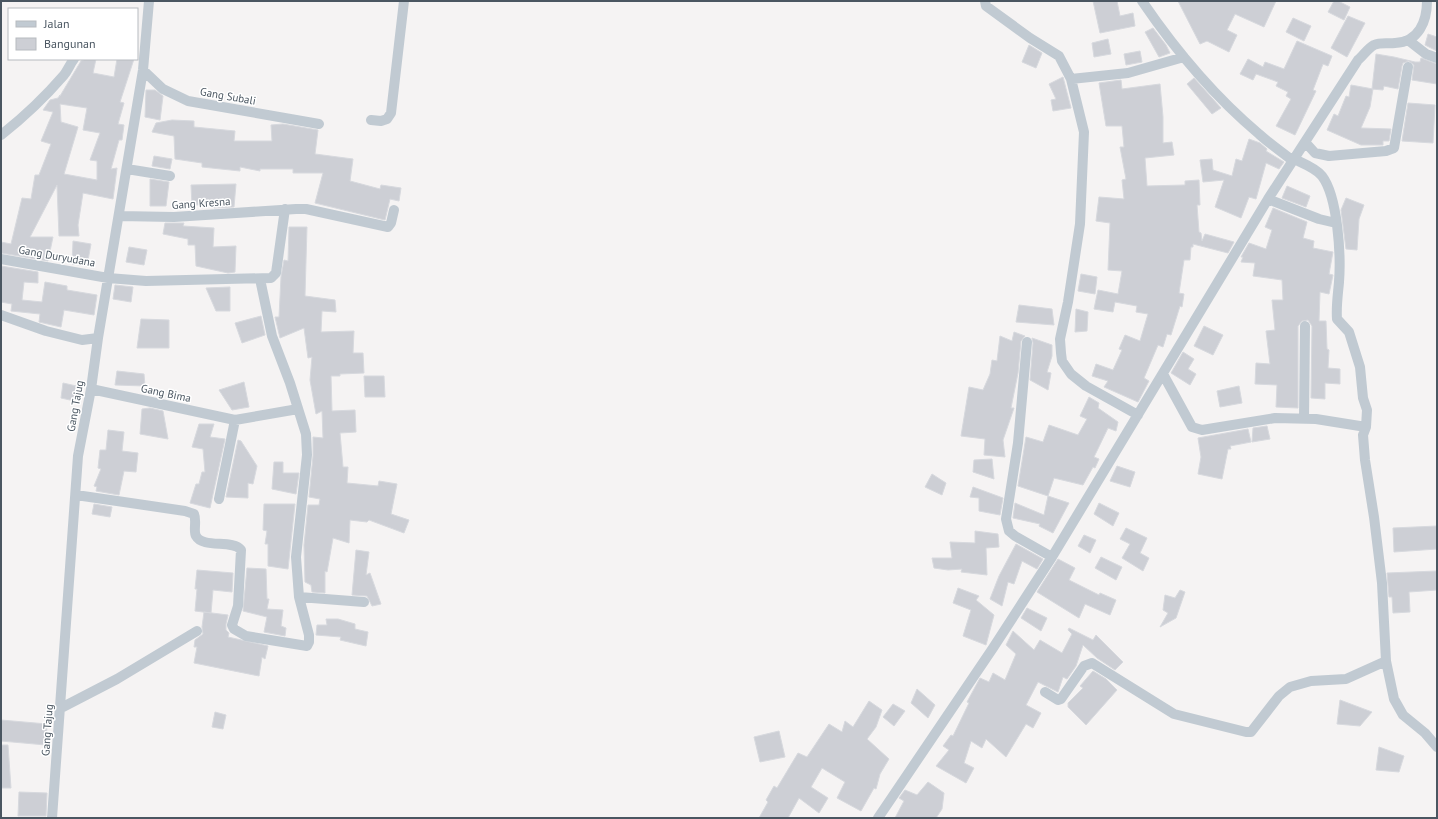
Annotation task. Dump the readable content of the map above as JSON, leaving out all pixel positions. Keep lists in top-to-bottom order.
{
  "streets": {
    "street": [
      "Gang Subali",
      "Gang Kresna",
      "Gang Duryudana",
      "Gang Bima",
      "Gang Tajug"
    ]
  },
  "crossings": [
    ["Gang Subali", "Gang Tajug"],
    ["Gang Kresna", "Gang Tajug"],
    ["Gang Duryudana", "Gang Tajug"],
    ["Gang Bima", "Gang Tajug"]
  ],
  "legend": ["Jalan", "Bangunan"]
}
